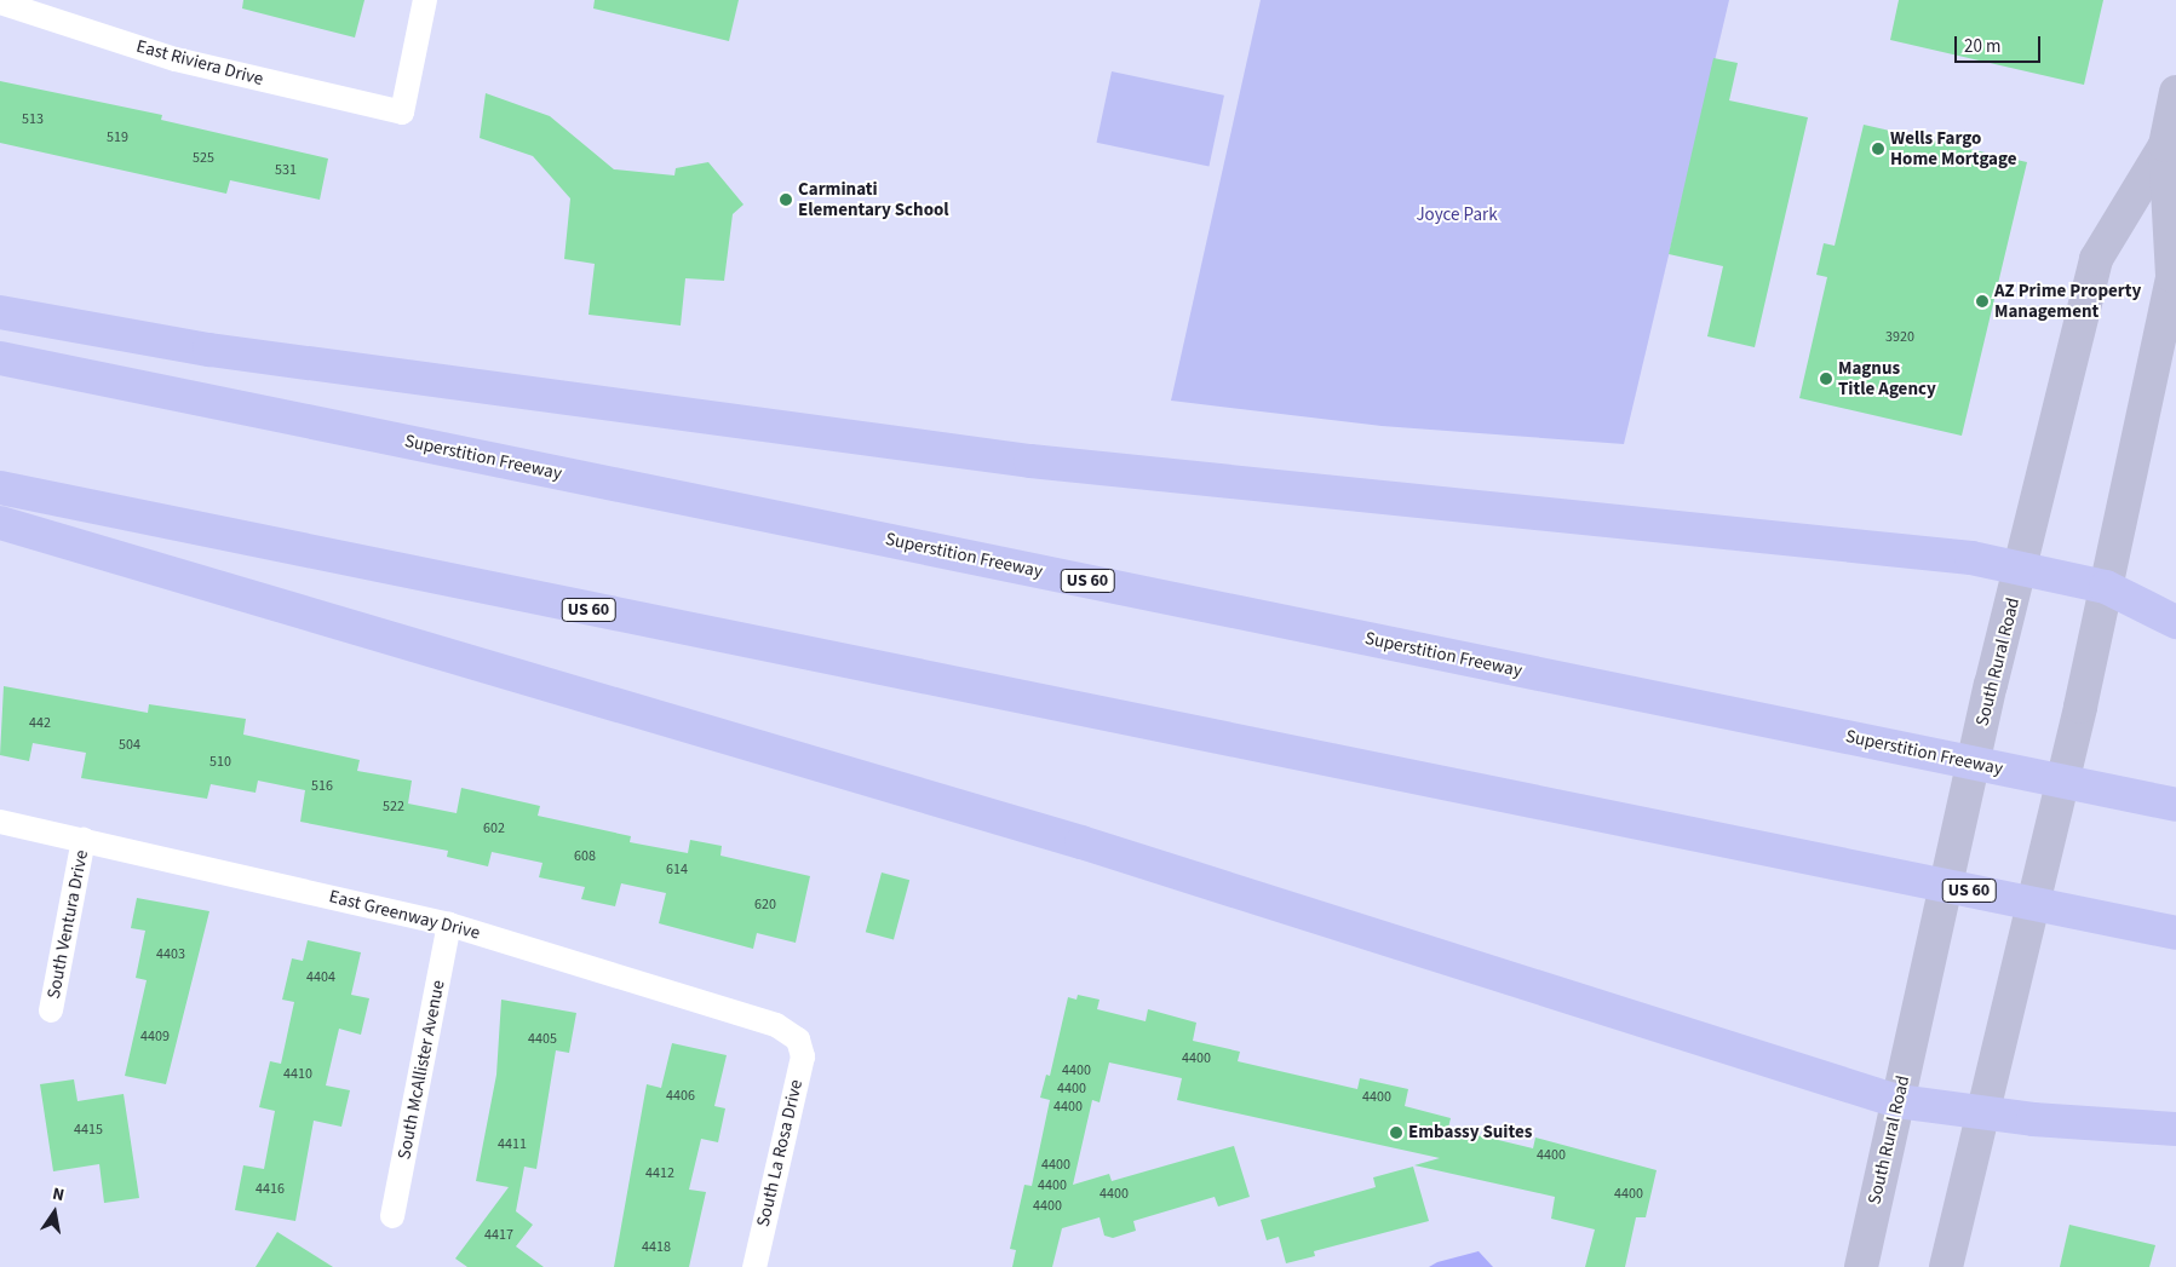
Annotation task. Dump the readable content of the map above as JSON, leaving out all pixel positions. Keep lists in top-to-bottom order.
{
  "streets": {
    "highway": ["Superstition Freeway", "US 60"],
    "main road": ["South Rural Road"],
    "street": [
      "East Riviera Drive",
      "East Greenway Drive",
      "South Ventura Drive",
      "South McAllister Avenue",
      "South La Rosa Drive"
    ]
  },
  "crossings": [
    ["East Greenway Drive", "South Ventura Drive"],
    ["East Greenway Drive", "South McAllister Avenue"],
    ["East Greenway Drive", "South La Rosa Drive"]
  ],
  "parks": ["Joyce Park"],
  "places": [
    "Wells Fargo Home Mortgage",
    "Carminati Elementary School",
    "AZ Prime Property Management",
    "Magnus Title Agency",
    "Embassy Suites"
  ],
  "house_numbers": [
    "513",
    "519",
    "525",
    "531",
    "3920",
    "442",
    "504",
    "510",
    "516",
    "522",
    "602",
    "608",
    "614",
    "620",
    "4403",
    "4404",
    "4409",
    "4405",
    "4400",
    "4400",
    "4410",
    "4400",
    "4406",
    "4400",
    "4400",
    "4415",
    "4411",
    "4400",
    "4400",
    "4412",
    "4400",
    "4416",
    "4400",
    "4400",
    "4400",
    "4417",
    "4418"
  ],
  "scale_bar": "20 m",
  "north": "top"
}
